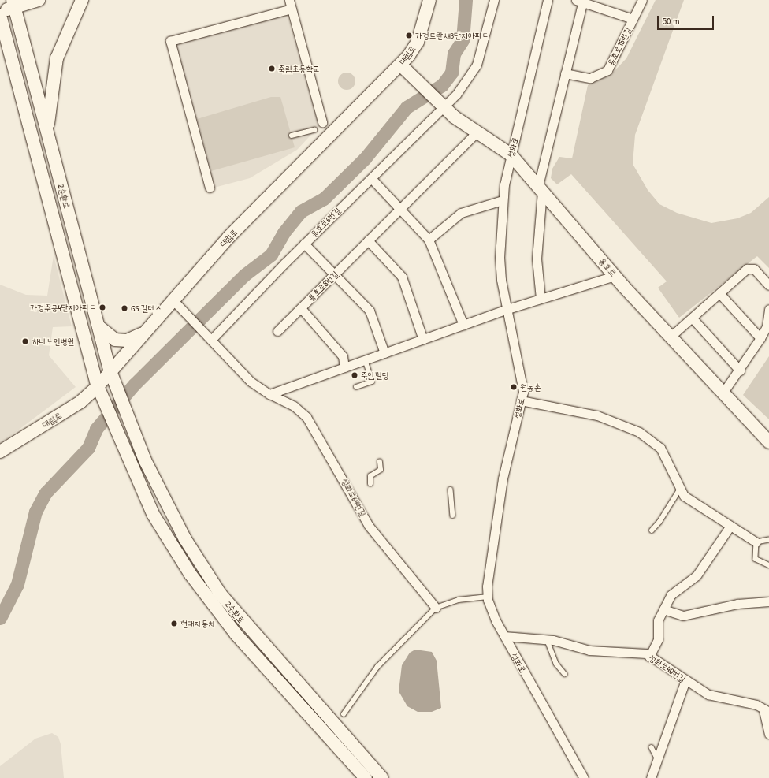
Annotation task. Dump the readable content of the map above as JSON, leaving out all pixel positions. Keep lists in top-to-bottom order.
{
  "streets": {
    "street": [
      "용호로15번길",
      "대림로",
      "성화로",
      "2순환로",
      "용호로6번길",
      "용호로",
      "용호로8번길",
      "성화로69번길",
      "성화로40번길"
    ]
  },
  "crossings": [
    ["대림로", "2순환로"],
    ["대림로", "용호로"],
    ["대림로", "성화로69번길"],
    ["성화로", "용호로"],
    ["성화로", "성화로40번길"],
    ["용호로6번길", "용호로"],
    ["용호로6번길", "성화로69번길"],
    ["용호로", "용호로8번길"]
  ],
  "places": [
    "가경뜨란채3단지아파트",
    "죽림초등학교",
    "가경주공4단지아파트",
    "GS 칼텍스",
    "하나노인병원",
    "죽암빌딩",
    "원농촌",
    "현대자동차"
  ],
  "scale_bar": "50 m"
}
